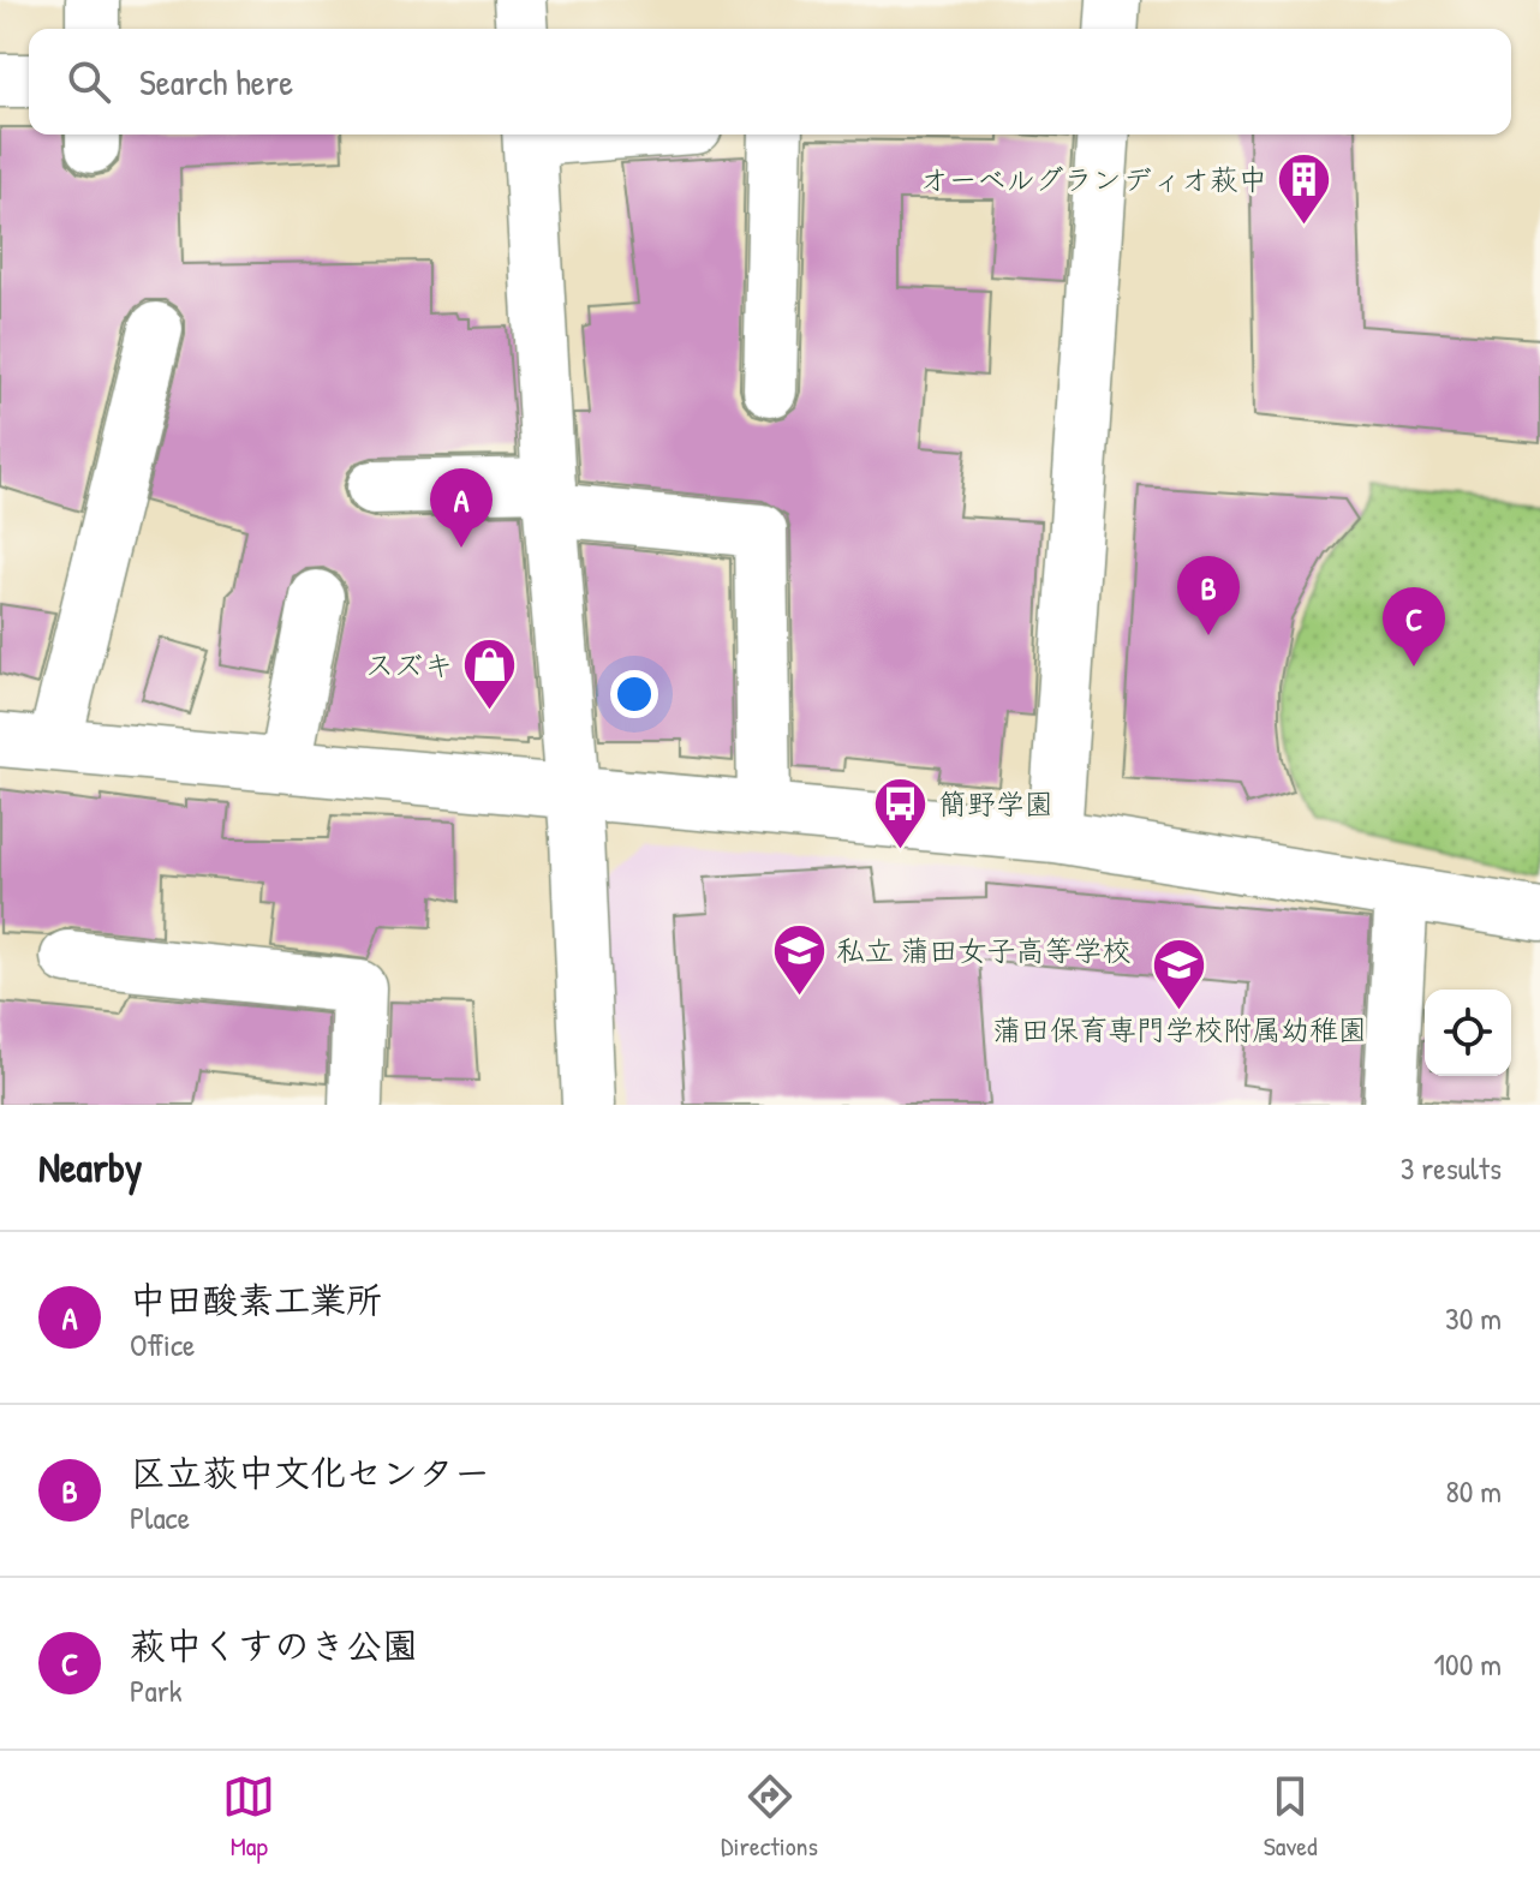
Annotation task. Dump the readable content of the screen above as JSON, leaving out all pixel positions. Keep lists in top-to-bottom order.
{
  "places": {
    "building": ["オーベルグランディオ萩中"],
    "shop": ["スズキ"],
    "bus stop": ["簡野学園"],
    "school or university": ["私立 蒲田女子高等学校", "蒲田保育専門学校附属幼稚園"]
  },
  "page": {
    "search": "Search here",
    "pins": ["A", "B", "C"],
    "heading": ["Nearby", "3 results"],
    "list": [
      {
        "mark": "A",
        "name": "中田酸素工業所",
        "note": "Office",
        "value": "30 m"
      },
      {
        "mark": "B",
        "name": "区立荻中文化センター",
        "note": "Place",
        "value": "80 m"
      },
      {
        "mark": "C",
        "name": "萩中くすのき公園",
        "note": "Park",
        "value": "100 m"
      }
    ],
    "nav": ["Map", "Directions", "Saved"]
  }
}
